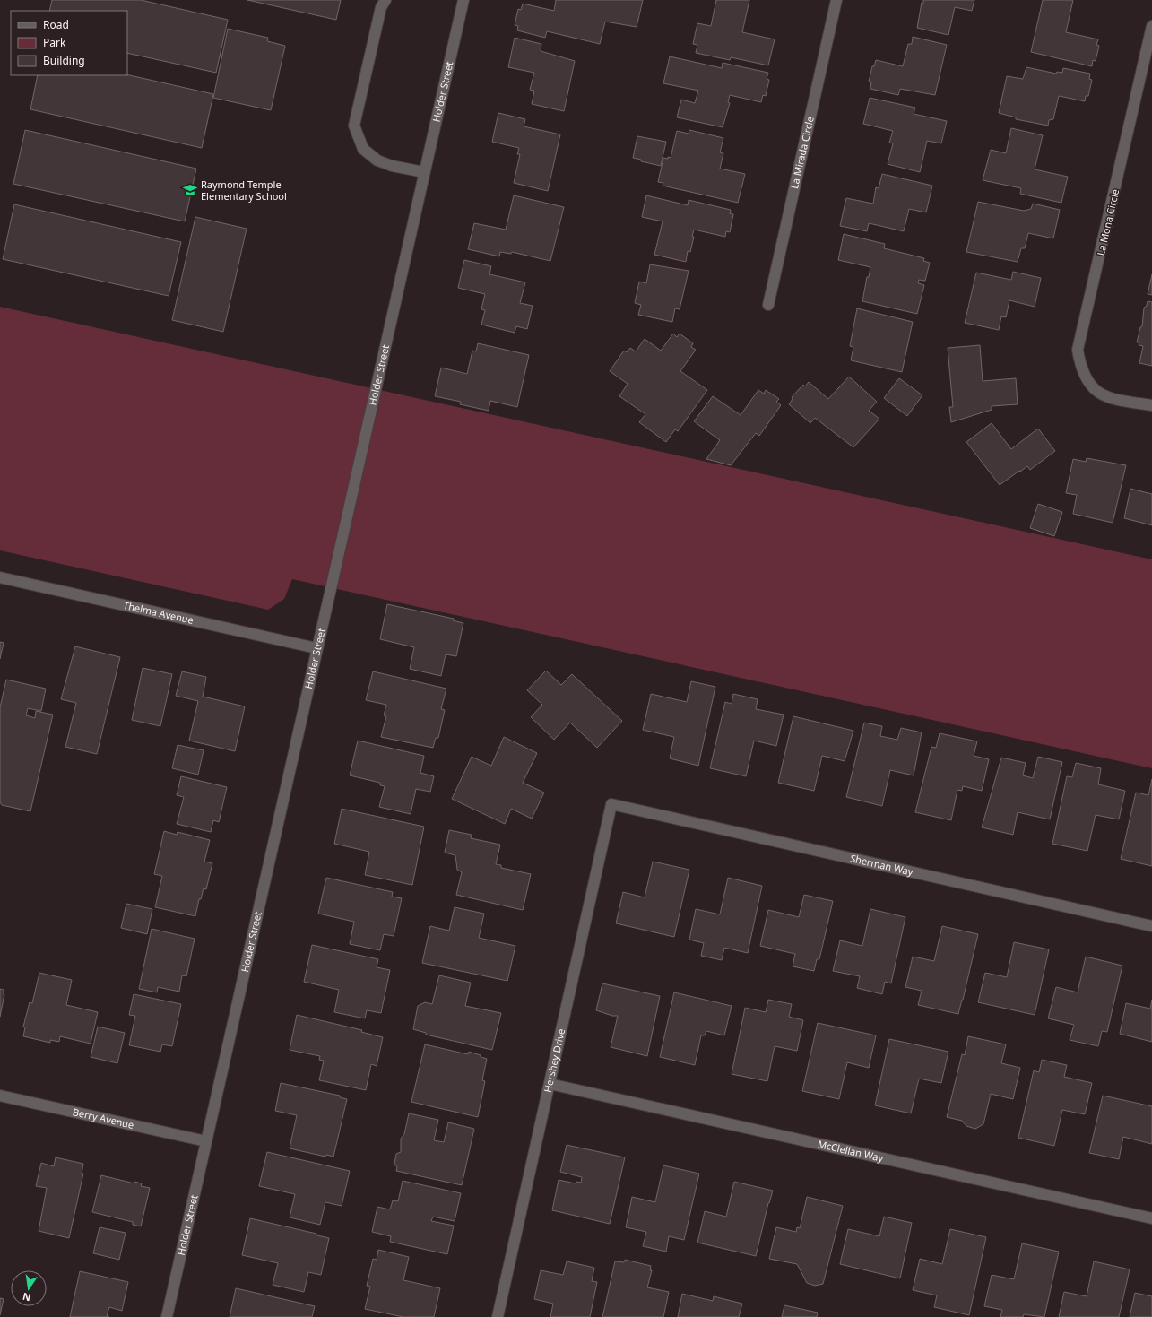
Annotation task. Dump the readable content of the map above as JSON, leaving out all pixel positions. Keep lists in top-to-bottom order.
{
  "streets": {
    "street": [
      "Holder Street",
      "La Mirada Circle",
      "La Mona Circle",
      "Thelma Avenue",
      "Sherman Way",
      "Hershey Drive",
      "Berry Avenue",
      "McClellan Way"
    ]
  },
  "crossings": [
    ["Holder Street", "Thelma Avenue"],
    ["Holder Street", "Berry Avenue"],
    ["Sherman Way", "Hershey Drive"],
    ["Hershey Drive", "McClellan Way"]
  ],
  "places": {
    "school or university": ["Raymond Temple Elementary School"]
  },
  "legend": ["Road", "Park", "Building"],
  "north": "bottom"
}
